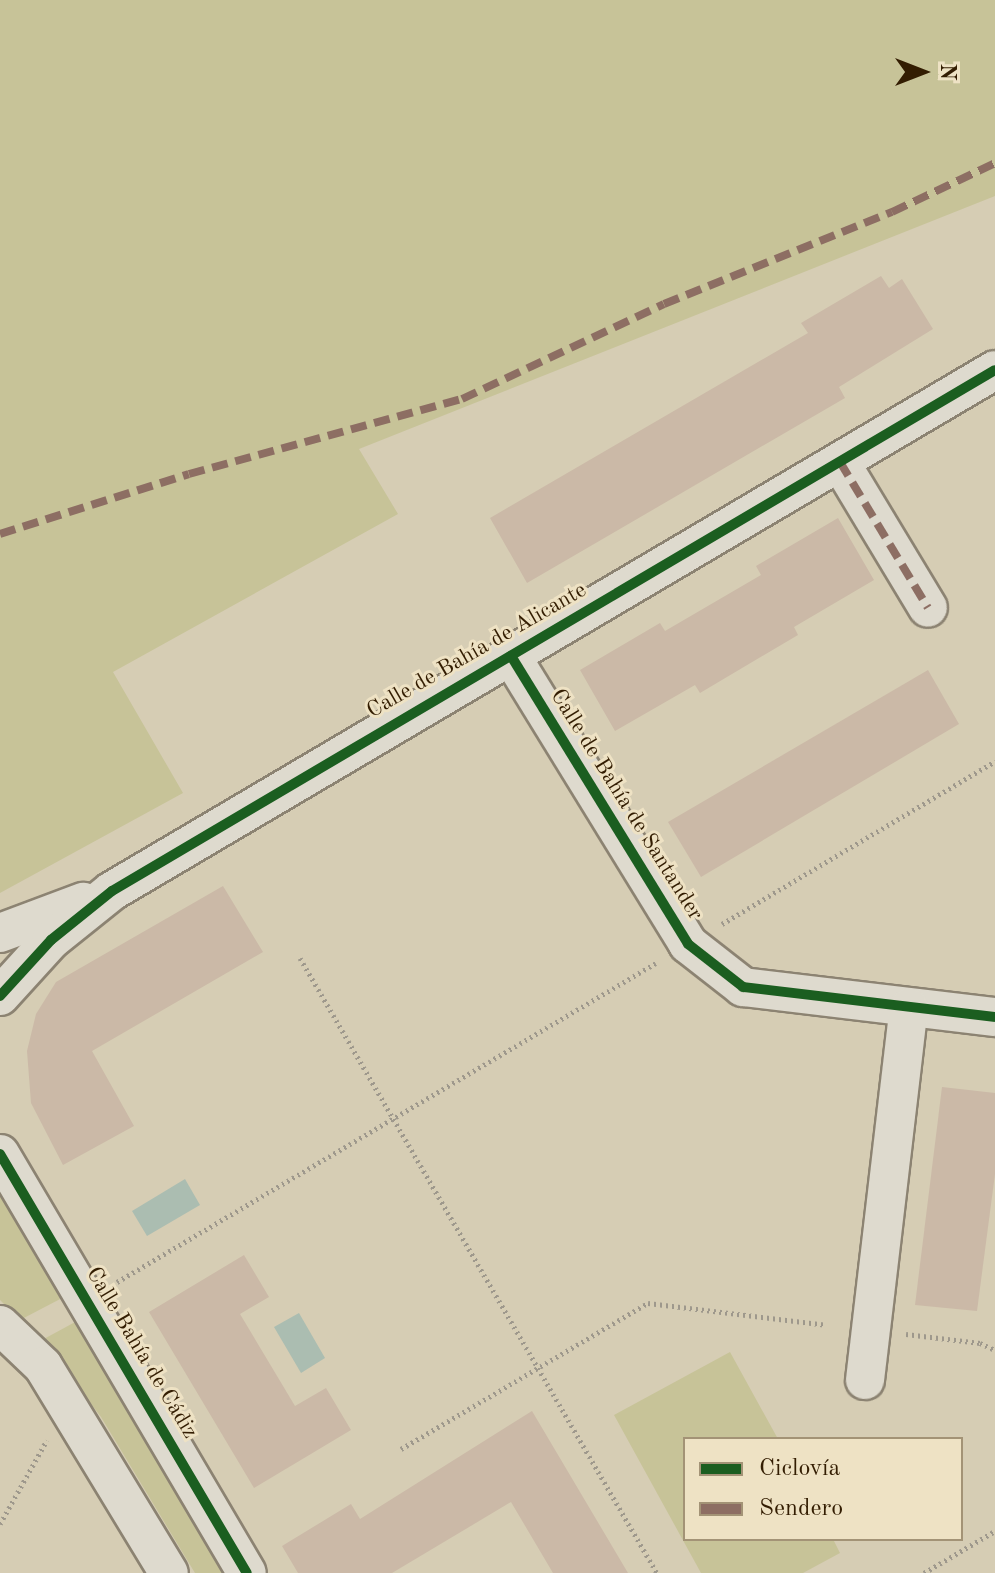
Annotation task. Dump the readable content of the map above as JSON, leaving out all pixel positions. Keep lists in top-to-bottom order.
{
  "streets": {
    "street": ["Calle de Bahía de Alicante", "Calle de Bahía de Santander", "Calle Bahía de Cádiz"]
  },
  "crossings": [
    ["Calle de Bahía de Alicante", "Calle de Bahía de Santander"]
  ],
  "legend": ["Ciclovía", "Sendero"],
  "north": "right"
}
